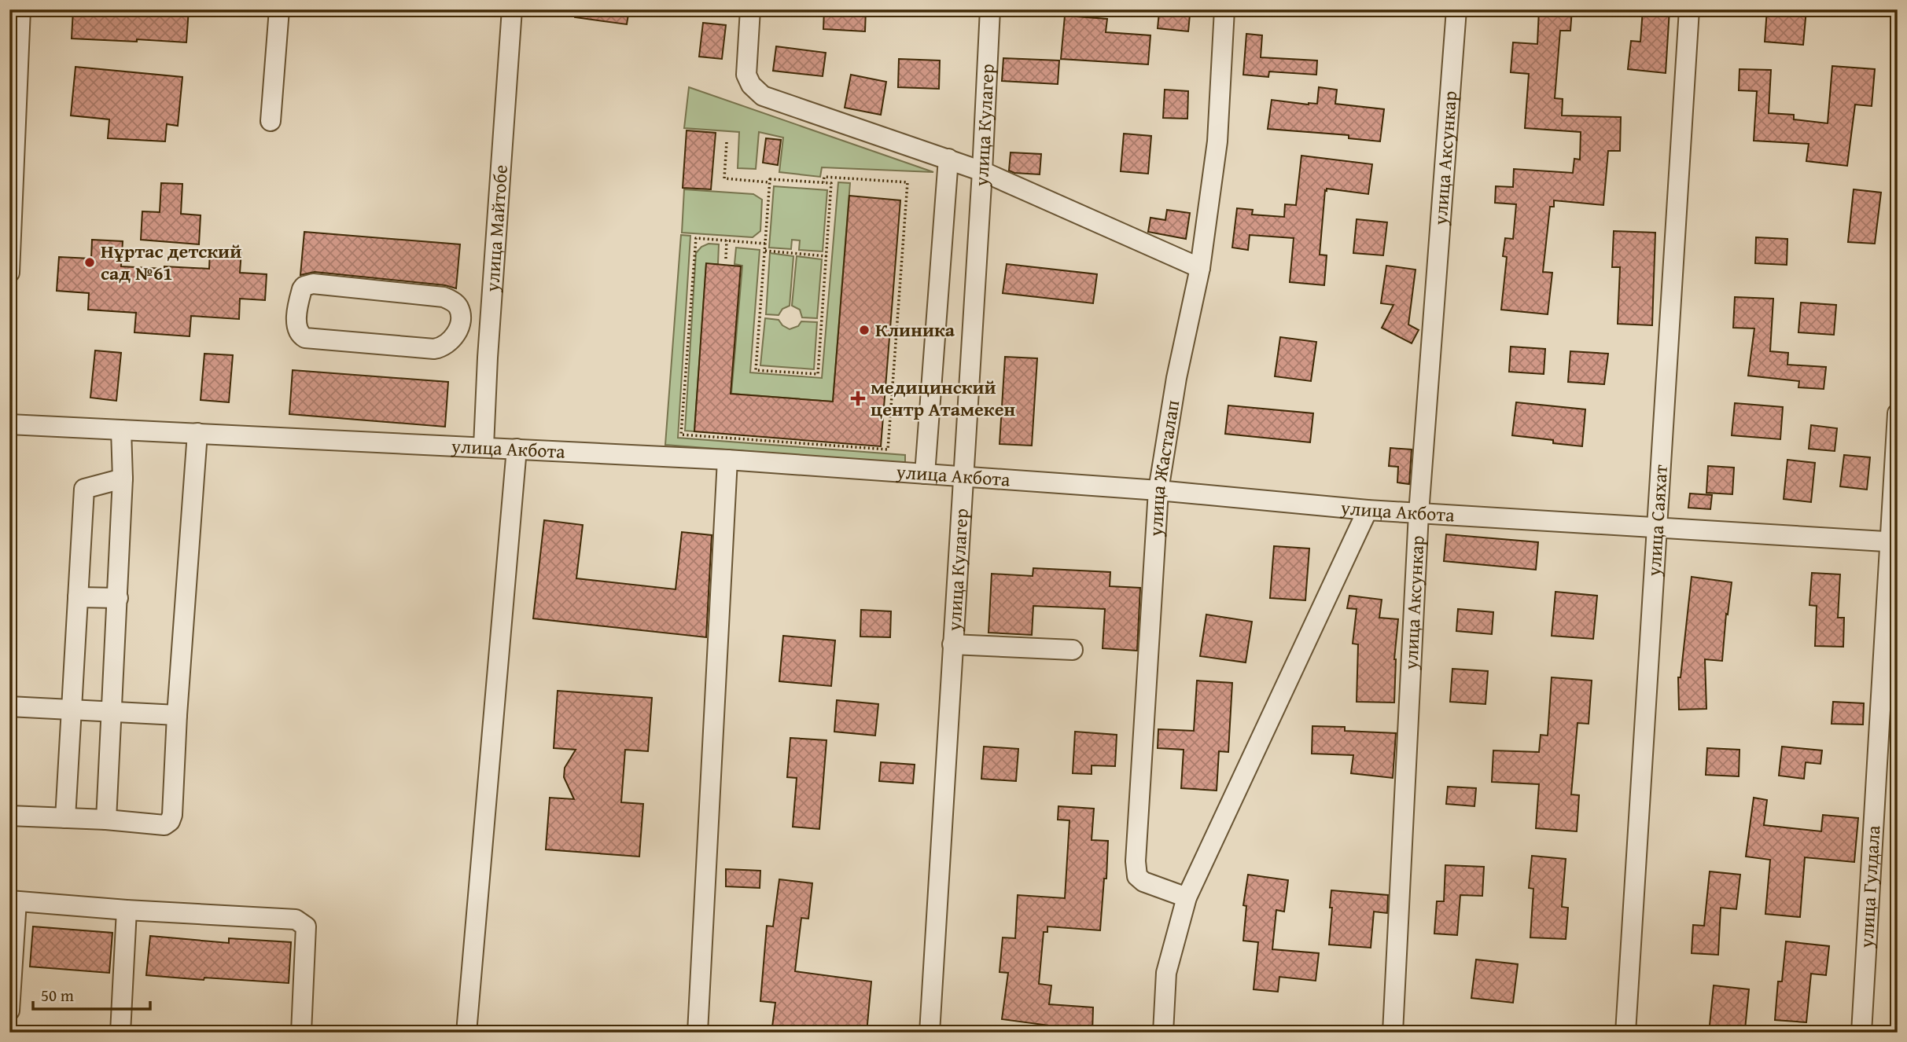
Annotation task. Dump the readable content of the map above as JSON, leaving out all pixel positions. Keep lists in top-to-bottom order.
{
  "streets": {
    "street": [
      "улица Кулагер",
      "улица Аксункар",
      "улица Майтобе",
      "улица Акбота",
      "улица Жасталап",
      "улица Саяхат",
      "улица Гулдала"
    ]
  },
  "crossings": [
    ["улица Кулагер", "улица Акбота"],
    ["улица Аксункар", "улица Акбота"],
    ["улица Майтобе", "улица Акбота"],
    ["улица Акбота", "улица Жасталап"],
    ["улица Акбота", "улица Саяхат"],
    ["улица Акбота", "улица Гулдала"]
  ],
  "places": {
    "other": ["Нұртас детский сад №61", "Клиника"],
    "health": ["медицинский центр Атамекен"]
  },
  "scale_bar": "50 m"
}
